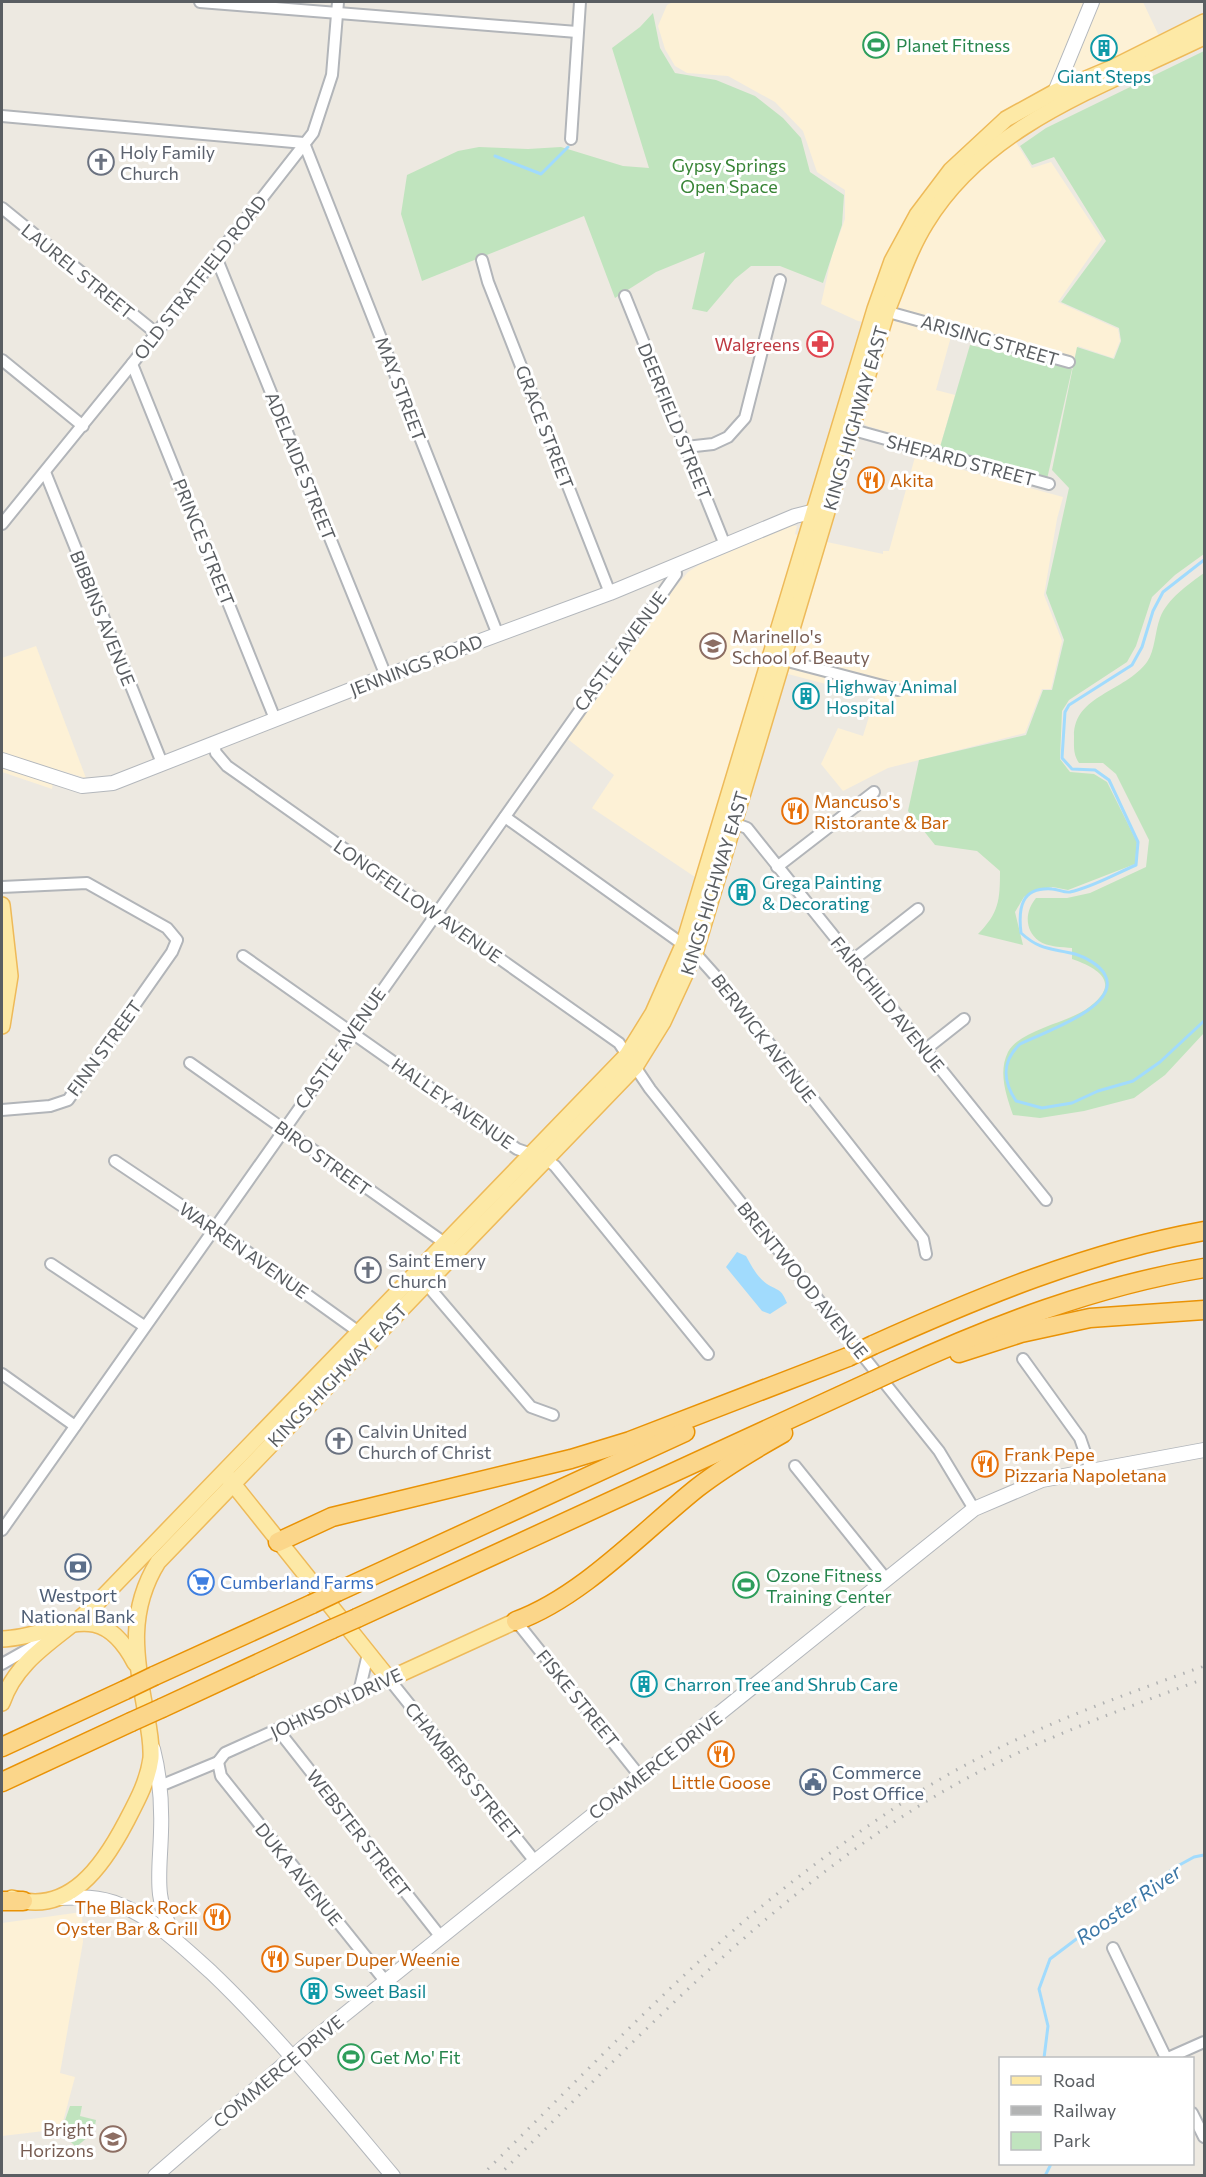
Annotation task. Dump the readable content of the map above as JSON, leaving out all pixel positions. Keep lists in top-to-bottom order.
{
  "streets": {
    "main road": [
      "KINGS HIGHWAY EAST",
      "JENNINGS ROAD",
      "JOHNSON DRIVE",
      "COMMERCE DRIVE",
      "CHAMBERS STREET"
    ],
    "street": [
      "LAUREL STREET",
      "OLD STRATFIELD ROAD",
      "ARISING STREET",
      "MAY STREET",
      "DEERFIELD STREET",
      "GRACE STREET",
      "SHEPARD STREET",
      "ADELAIDE STREET",
      "PRINCE STREET",
      "BIBBINS AVENUE",
      "CASTLE AVENUE",
      "LONGFELLOW AVENUE",
      "FAIRCHILD AVENUE",
      "BERWICK AVENUE",
      "FINN STREET",
      "HALLEY AVENUE",
      "BIRO STREET",
      "WARREN AVENUE",
      "BRENTWOOD AVENUE",
      "FISKE STREET",
      "WEBSTER STREET",
      "DUKA AVENUE"
    ]
  },
  "crossings": [
    ["LAUREL STREET", "OLD STRATFIELD ROAD"],
    ["OLD STRATFIELD ROAD", "MAY STREET"],
    ["OLD STRATFIELD ROAD", "ADELAIDE STREET"],
    ["OLD STRATFIELD ROAD", "PRINCE STREET"],
    ["OLD STRATFIELD ROAD", "BIBBINS AVENUE"],
    ["ARISING STREET", "KINGS HIGHWAY EAST"],
    ["MAY STREET", "JENNINGS ROAD"],
    ["KINGS HIGHWAY EAST", "SHEPARD STREET"],
    ["KINGS HIGHWAY EAST", "JENNINGS ROAD"],
    ["KINGS HIGHWAY EAST", "LONGFELLOW AVENUE"],
    ["KINGS HIGHWAY EAST", "FAIRCHILD AVENUE"],
    ["KINGS HIGHWAY EAST", "BERWICK AVENUE"],
    ["KINGS HIGHWAY EAST", "HALLEY AVENUE"],
    ["KINGS HIGHWAY EAST", "BIRO STREET"],
    ["KINGS HIGHWAY EAST", "WARREN AVENUE"],
    ["KINGS HIGHWAY EAST", "BRENTWOOD AVENUE"],
    ["KINGS HIGHWAY EAST", "CHAMBERS STREET"],
    ["DEERFIELD STREET", "JENNINGS ROAD"],
    ["GRACE STREET", "JENNINGS ROAD"],
    ["ADELAIDE STREET", "JENNINGS ROAD"],
    ["PRINCE STREET", "JENNINGS ROAD"],
    ["BIBBINS AVENUE", "JENNINGS ROAD"],
    ["CASTLE AVENUE", "JENNINGS ROAD"],
    ["CASTLE AVENUE", "LONGFELLOW AVENUE"],
    ["CASTLE AVENUE", "BERWICK AVENUE"],
    ["CASTLE AVENUE", "HALLEY AVENUE"],
    ["CASTLE AVENUE", "BIRO STREET"],
    ["CASTLE AVENUE", "WARREN AVENUE"],
    ["JENNINGS ROAD", "LONGFELLOW AVENUE"],
    ["LONGFELLOW AVENUE", "BRENTWOOD AVENUE"],
    ["BRENTWOOD AVENUE", "COMMERCE DRIVE"],
    ["FISKE STREET", "JOHNSON DRIVE"],
    ["FISKE STREET", "COMMERCE DRIVE"],
    ["JOHNSON DRIVE", "CHAMBERS STREET"],
    ["JOHNSON DRIVE", "WEBSTER STREET"],
    ["JOHNSON DRIVE", "DUKA AVENUE"],
    ["COMMERCE DRIVE", "CHAMBERS STREET"],
    ["COMMERCE DRIVE", "WEBSTER STREET"],
    ["COMMERCE DRIVE", "DUKA AVENUE"]
  ],
  "water": ["Rooster River"],
  "parks": ["Gypsy Springs Open Space"],
  "places": {
    "sports": ["Planet Fitness", "Ozone Fitness Training Center", "Get Mo' Fit"],
    "building": [
      "Giant Steps",
      "Highway Animal Hospital",
      "Grega Painting & Decorating",
      "Charron Tree and Shrub Care",
      "Sweet Basil"
    ],
    "church": ["Holy Family Church", "Saint Emery Church", "Calvin United Church of Christ"],
    "pharmacy": ["Walgreens"],
    "restaurant": [
      "Akita",
      "Mancuso's Ristorante & Bar",
      "Frank Pepe Pizzaria Napoletana",
      "Little Goose",
      "The Black Rock Oyster Bar & Grill",
      "Super Duper Weenie"
    ],
    "school or university": ["Marinello's School of Beauty", "Bright Horizons"],
    "bank": ["Westport National Bank"],
    "supermarket": ["Cumberland Farms"],
    "public building": ["Commerce Post Office"]
  },
  "legend": ["Road", "Railway", "Park"]
}
